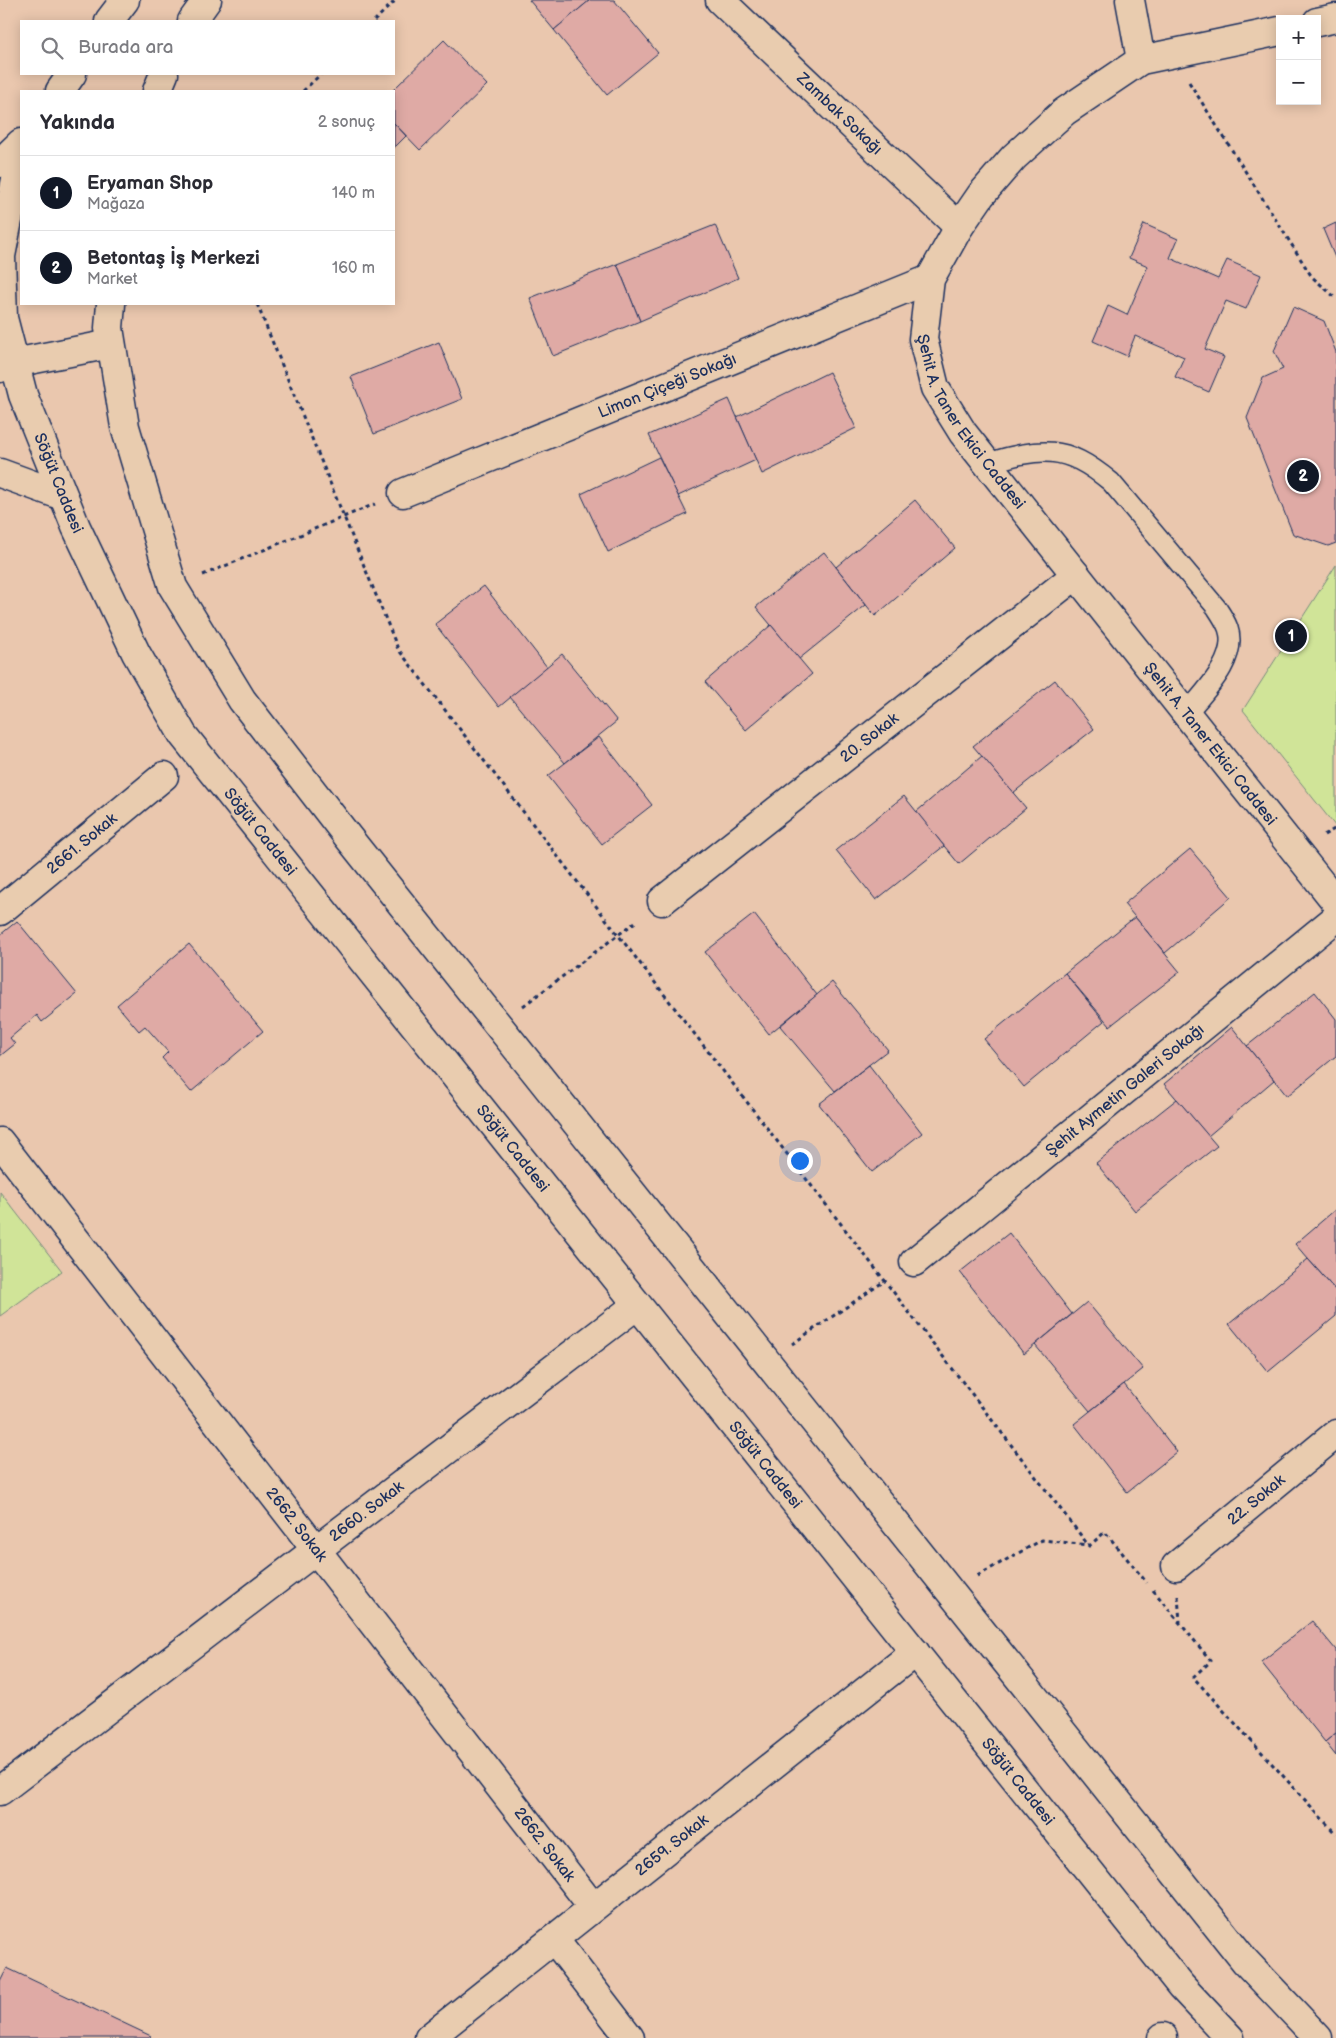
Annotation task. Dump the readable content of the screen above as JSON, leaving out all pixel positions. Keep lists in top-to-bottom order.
{
  "streets": {
    "street": [
      "Zambak Sokağı",
      "Limon Çiçeği Sokağı",
      "Şehit A. Taner Ekici Caddesi",
      "Söğüt Caddesi",
      "20. Sokak",
      "2661. Sokak",
      "Şehit Aymetin Galeri Sokağı",
      "22. Sokak",
      "2660. Sokak",
      "2662. Sokak",
      "2659. Sokak"
    ]
  },
  "crossings": [
    ["Zambak Sokağı", "Şehit A. Taner Ekici Caddesi"],
    ["Limon Çiçeği Sokağı", "Şehit A. Taner Ekici Caddesi"],
    ["Şehit A. Taner Ekici Caddesi", "20. Sokak"],
    ["Söğüt Caddesi", "2660. Sokak"],
    ["Söğüt Caddesi", "2659. Sokak"],
    ["2660. Sokak", "2662. Sokak"],
    ["2662. Sokak", "2659. Sokak"]
  ],
  "page": {
    "map_buttons": ["+", "−"],
    "search": "Burada ara",
    "heading": ["Yakında", "2 sonuç"],
    "list": [
      {
        "mark": "1",
        "name": "Eryaman Shop",
        "note": "Mağaza",
        "value": "140 m"
      },
      {
        "mark": "2",
        "name": "Betontaş İş Merkezi",
        "note": "Market",
        "value": "160 m"
      }
    ],
    "pins": ["2", "1"]
  }
}
